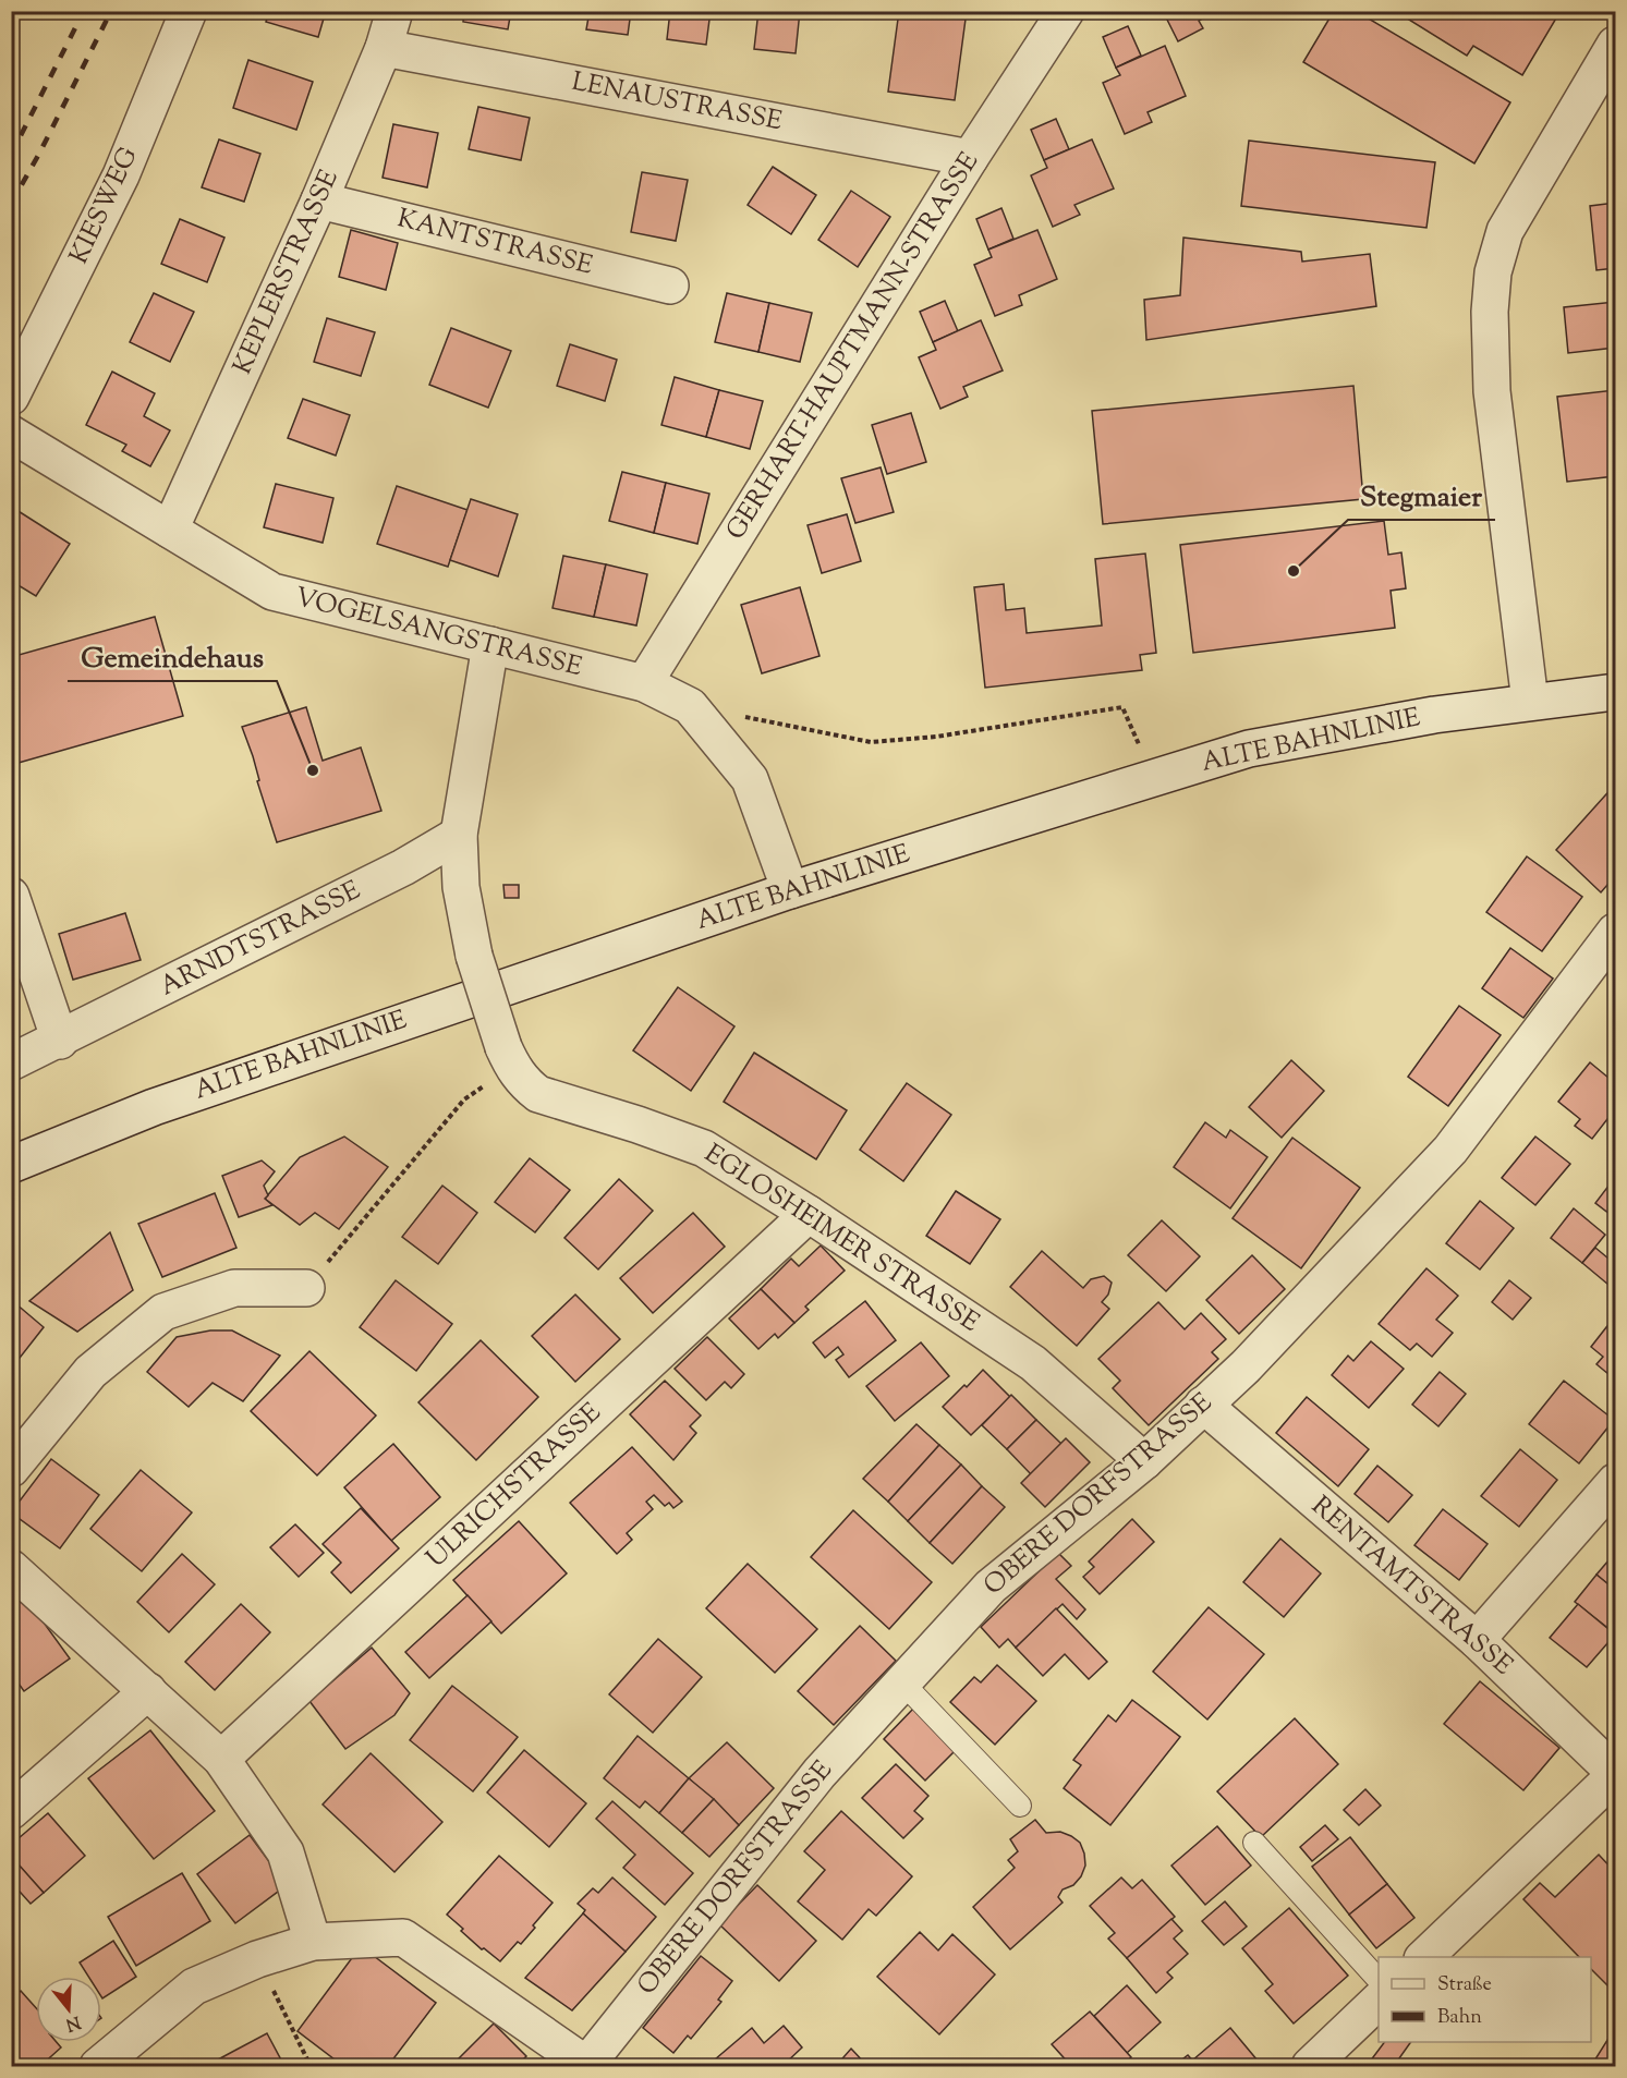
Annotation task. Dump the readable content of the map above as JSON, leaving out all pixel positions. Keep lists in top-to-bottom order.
{
  "streets": {
    "street": [
      "LENAUSTRASSE",
      "KIESWEG",
      "KANTSTRASSE",
      "KEPLERSTRASSE",
      "GERHART-HAUPTMANN-STRASSE",
      "VOGELSANGSTRASSE",
      "ALTE BAHNLINIE",
      "ARNDTSTRASSE",
      "EGLOSHEIMER STRASSE",
      "ULRICHSTRASSE",
      "OBERE DORFSTRASSE",
      "RENTAMTSTRASSE"
    ]
  },
  "crossings": [
    ["LENAUSTRASSE", "KEPLERSTRASSE"],
    ["LENAUSTRASSE", "GERHART-HAUPTMANN-STRASSE"],
    ["KANTSTRASSE", "KEPLERSTRASSE"],
    ["KEPLERSTRASSE", "VOGELSANGSTRASSE"],
    ["GERHART-HAUPTMANN-STRASSE", "VOGELSANGSTRASSE"],
    ["VOGELSANGSTRASSE", "ALTE BAHNLINIE"],
    ["VOGELSANGSTRASSE", "EGLOSHEIMER STRASSE"],
    ["ARNDTSTRASSE", "EGLOSHEIMER STRASSE"],
    ["EGLOSHEIMER STRASSE", "ULRICHSTRASSE"],
    ["EGLOSHEIMER STRASSE", "OBERE DORFSTRASSE"],
    ["OBERE DORFSTRASSE", "RENTAMTSTRASSE"]
  ],
  "places": ["Stegmaier", "Gemeindehaus"],
  "legend": ["Straße", "Bahn"],
  "north": "bottom"
}
